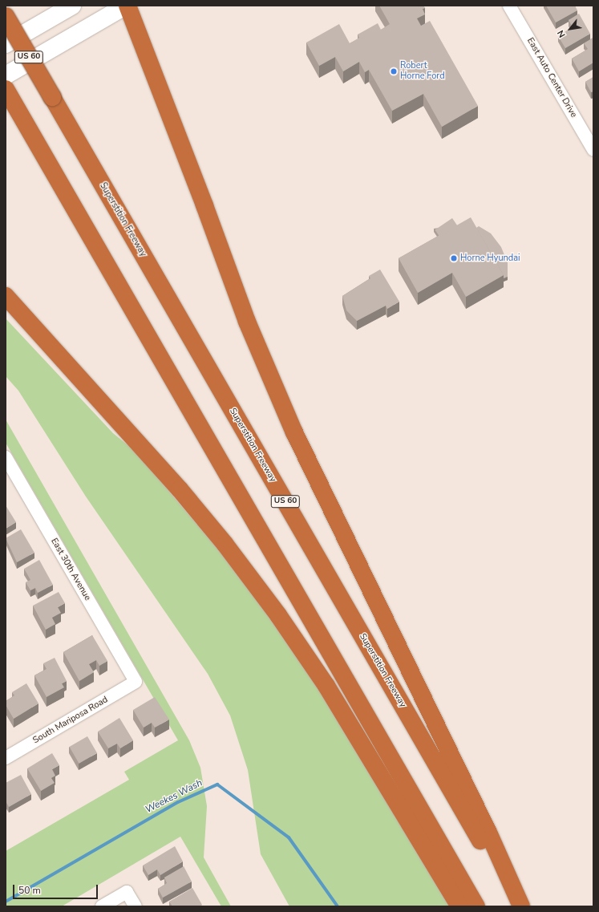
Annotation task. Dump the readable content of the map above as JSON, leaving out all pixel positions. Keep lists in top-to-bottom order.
{
  "streets": {
    "highway": ["US 60", "Superstition Freeway"],
    "street": ["East Auto Center Drive", "East 30th Avenue", "South Mariposa Road"]
  },
  "crossings": [
    ["East 30th Avenue", "South Mariposa Road"]
  ],
  "water": ["Weekes Wash"],
  "places": ["Robert Horne Ford", "Horne Hyundai"],
  "scale_bar": "50 m",
  "north": "bottom left"
}
